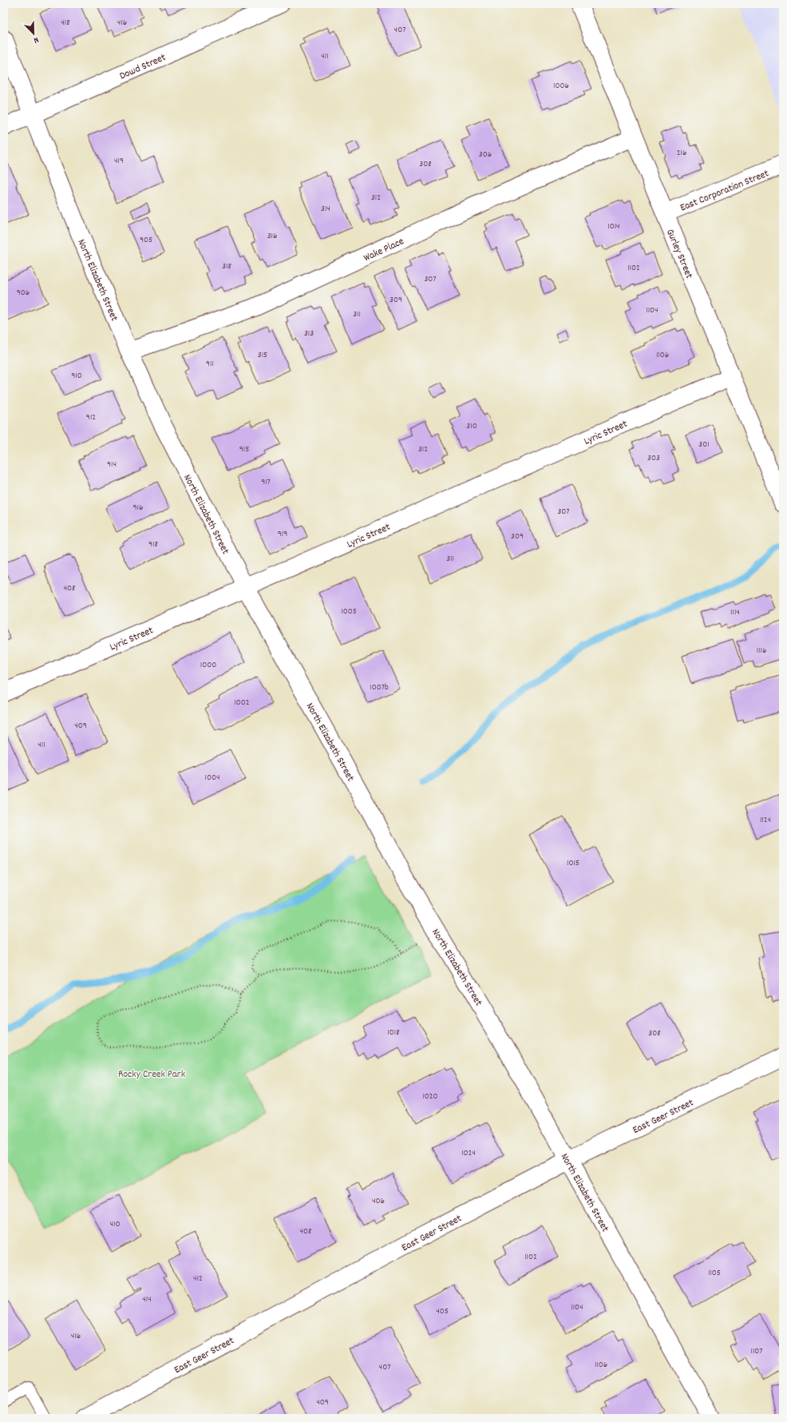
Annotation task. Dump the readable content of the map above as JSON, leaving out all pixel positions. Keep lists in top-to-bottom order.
{
  "streets": {
    "street": [
      "Dowd Street",
      "East Corporation Street",
      "Wake Place",
      "Gurley Street",
      "North Elizabeth Street",
      "Lyric Street",
      "East Geer Street"
    ]
  },
  "crossings": [
    ["Dowd Street", "North Elizabeth Street"],
    ["East Corporation Street", "Gurley Street"],
    ["Wake Place", "Gurley Street"],
    ["Wake Place", "North Elizabeth Street"],
    ["Gurley Street", "Lyric Street"],
    ["North Elizabeth Street", "Lyric Street"],
    ["North Elizabeth Street", "East Geer Street"]
  ],
  "parks": ["Rocky Creek Park"],
  "house_numbers": [
    "418",
    "416",
    "407",
    "411",
    "1006",
    "216",
    "306",
    "419",
    "308",
    "312",
    "314",
    "1014",
    "316",
    "905",
    "318",
    "1102",
    "307",
    "906",
    "309",
    "1104",
    "311",
    "313",
    "315",
    "1106",
    "911",
    "910",
    "912",
    "310",
    "301",
    "915",
    "312",
    "303",
    "914",
    "917",
    "916",
    "307",
    "919",
    "309",
    "918",
    "311",
    "408",
    "1005",
    "1114",
    "1116",
    "1000",
    "1007b",
    "1002",
    "409",
    "411",
    "1004",
    "1124",
    "1015",
    "1018",
    "308",
    "1020",
    "1024",
    "406",
    "410",
    "408",
    "1102",
    "1105",
    "412",
    "414",
    "1104",
    "405",
    "416",
    "1107",
    "1106",
    "407",
    "409"
  ],
  "north": "bottom right"
}
